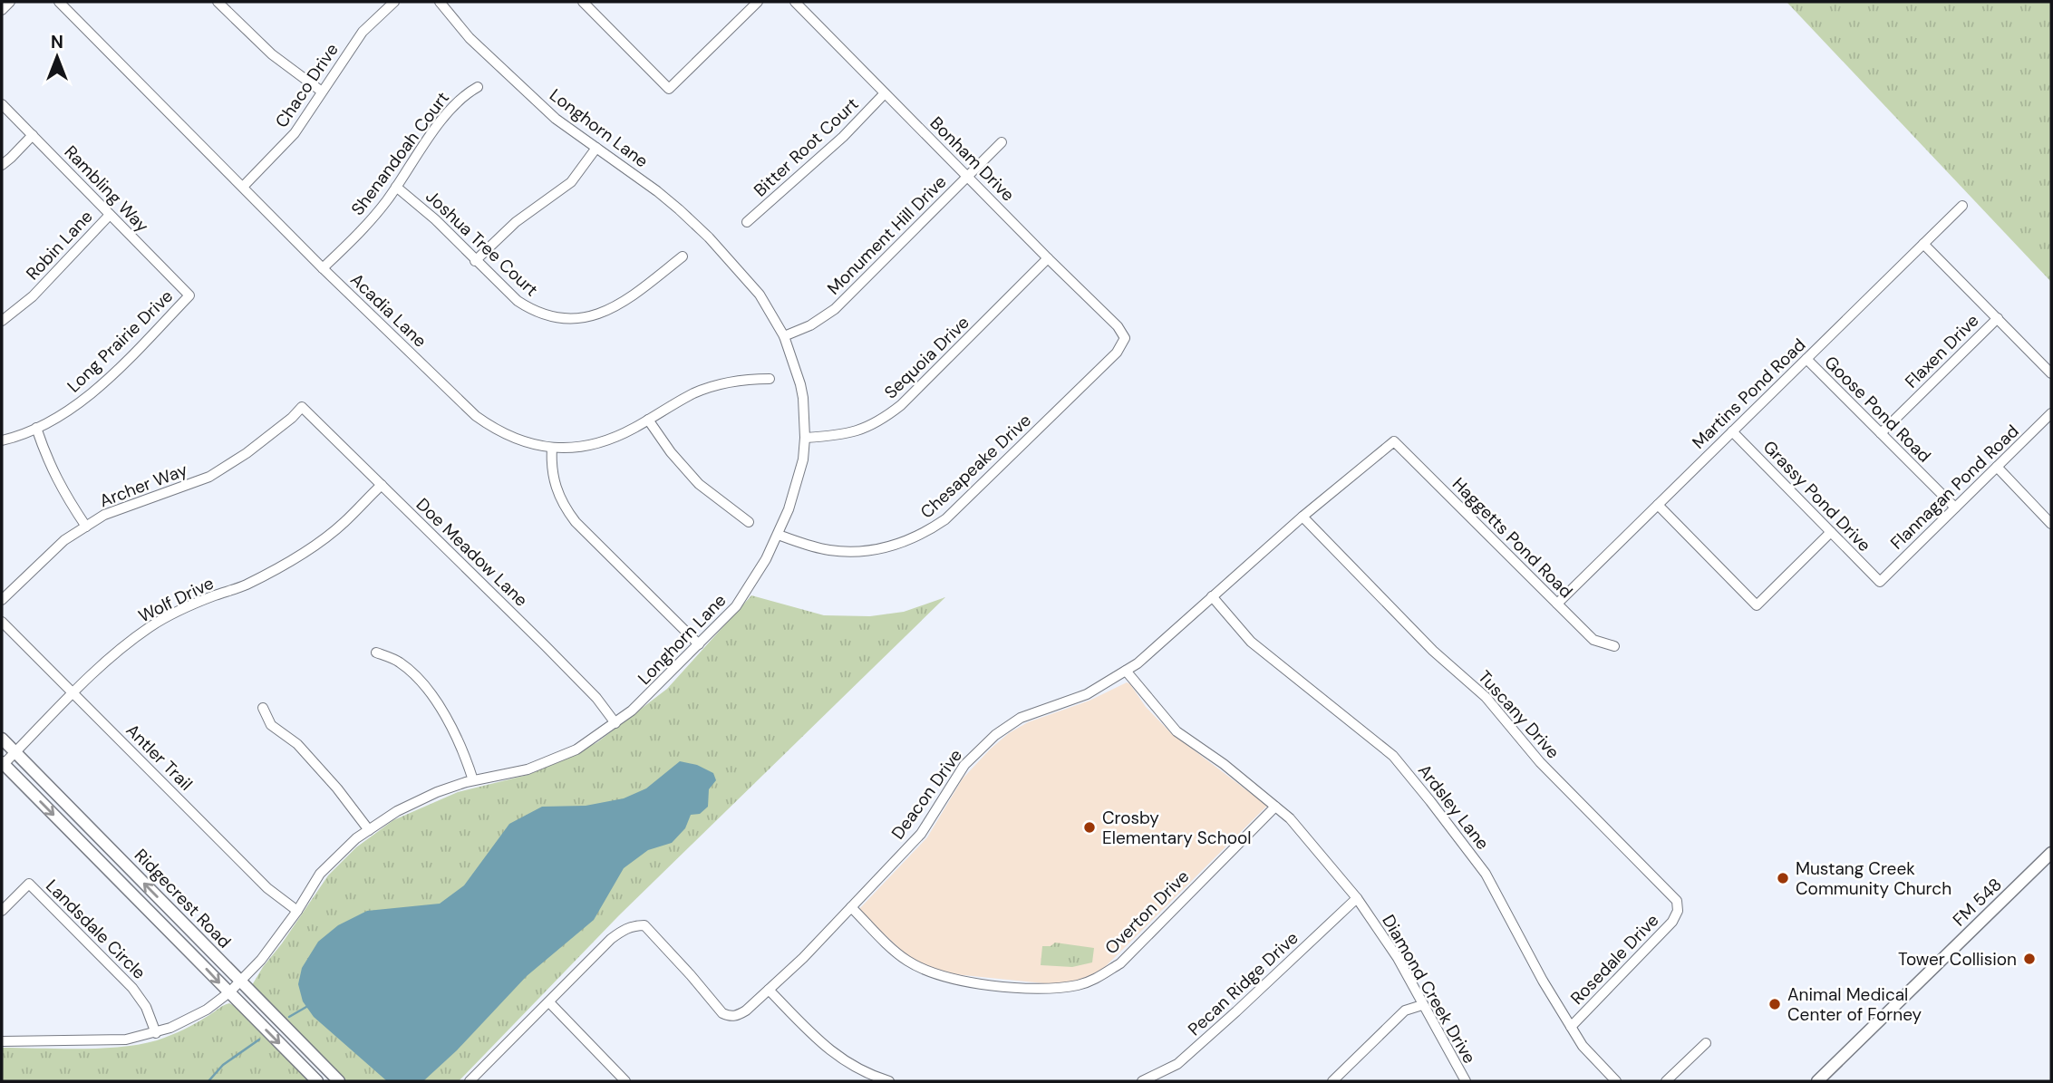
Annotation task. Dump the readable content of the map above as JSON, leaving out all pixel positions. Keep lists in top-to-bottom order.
{
  "streets": {
    "main road": ["Ridgecrest Road", "FM 548"],
    "street": [
      "Chaco Drive",
      "Longhorn Lane",
      "Bitter Root Court",
      "Shenandoah Court",
      "Bonham Drive",
      "Rambling Way",
      "Monument Hill Drive",
      "Joshua Tree Court",
      "Robin Lane",
      "Acadia Lane",
      "Long Prairie Drive",
      "Flaxen Drive",
      "Sequoia Drive",
      "Martins Pond Road",
      "Goose Pond Road",
      "Chesapeake Drive",
      "Archer Way",
      "Flannagan Pond Road",
      "Grassy Pond Drive",
      "Haggetts Pond Road",
      "Doe Meadow Lane",
      "Wolf Drive",
      "Tuscany Drive",
      "Antler Trail",
      "Deacon Drive",
      "Ardsley Lane",
      "Overton Drive",
      "Landsdale Circle",
      "Rosedale Drive",
      "Pecan Ridge Drive",
      "Diamond Creek Drive"
    ]
  },
  "crossings": [
    ["Chaco Drive", "Acadia Lane"],
    ["Longhorn Lane", "Monument Hill Drive"],
    ["Longhorn Lane", "Sequoia Drive"],
    ["Longhorn Lane", "Chesapeake Drive"],
    ["Longhorn Lane", "Doe Meadow Lane"],
    ["Longhorn Lane", "Antler Trail"],
    ["Longhorn Lane", "Ridgecrest Road"],
    ["Longhorn Lane", "Landsdale Circle"],
    ["Bitter Root Court", "Bonham Drive"],
    ["Shenandoah Court", "Joshua Tree Court"],
    ["Shenandoah Court", "Acadia Lane"],
    ["Bonham Drive", "Monument Hill Drive"],
    ["Bonham Drive", "Sequoia Drive"],
    ["Bonham Drive", "Chesapeake Drive"],
    ["Rambling Way", "Robin Lane"],
    ["Rambling Way", "Long Prairie Drive"],
    ["Flaxen Drive", "Goose Pond Road"],
    ["Martins Pond Road", "Goose Pond Road"],
    ["Martins Pond Road", "Grassy Pond Drive"],
    ["Martins Pond Road", "Haggetts Pond Road"],
    ["Goose Pond Road", "Flannagan Pond Road"],
    ["Archer Way", "Doe Meadow Lane"],
    ["Flannagan Pond Road", "Grassy Pond Drive"],
    ["Haggetts Pond Road", "Deacon Drive"],
    ["Doe Meadow Lane", "Wolf Drive"],
    ["Wolf Drive", "Antler Trail"],
    ["Wolf Drive", "Ridgecrest Road"],
    ["Tuscany Drive", "Deacon Drive"],
    ["Tuscany Drive", "Rosedale Drive"],
    ["Deacon Drive", "Ardsley Lane"],
    ["Deacon Drive", "Overton Drive"],
    ["Deacon Drive", "Diamond Creek Drive"],
    ["Ardsley Lane", "Rosedale Drive"],
    ["Overton Drive", "Diamond Creek Drive"],
    ["Pecan Ridge Drive", "Diamond Creek Drive"]
  ],
  "places": [
    "Crosby Elementary School",
    "Mustang Creek Community Church",
    "Tower Collision",
    "Animal Medical Center of Forney"
  ],
  "north": "top"
}
